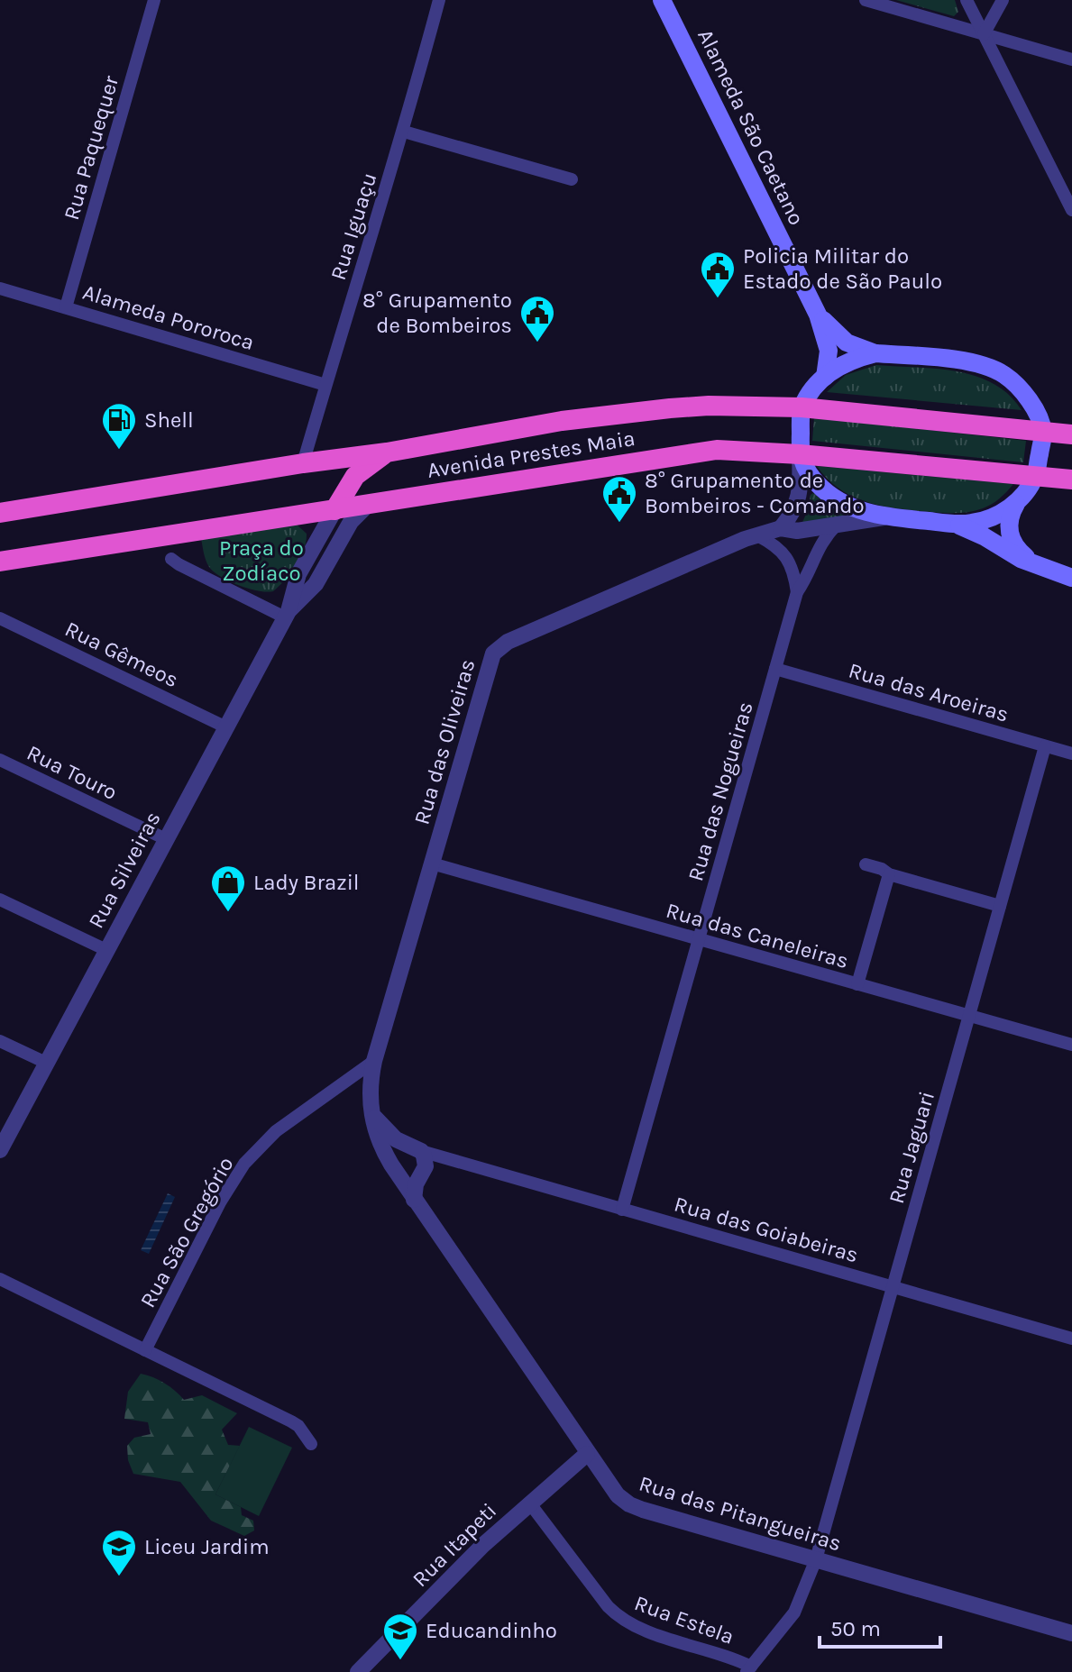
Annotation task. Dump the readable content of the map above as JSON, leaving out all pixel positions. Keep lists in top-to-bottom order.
{
  "streets": {
    "highway": ["Avenida Prestes Maia"],
    "main road": ["Alameda São Caetano"],
    "street": [
      "Rua Paquequer",
      "Rua Iguaçu",
      "Alameda Pororoca",
      "Rua Gêmeos",
      "Rua das Aroeiras",
      "Rua das Oliveiras",
      "Rua Touro",
      "Rua das Nogueiras",
      "Rua Silveiras",
      "Rua das Caneleiras",
      "Rua Jaguari",
      "Rua das Goiabeiras",
      "Rua São Gregório",
      "Rua das Pitangueiras",
      "Rua Itapeti",
      "Rua Estela"
    ]
  },
  "crossings": [
    ["Rua Paquequer", "Alameda Pororoca"],
    ["Rua Iguaçu", "Alameda Pororoca"],
    ["Rua Iguaçu", "Avenida Prestes Maia"],
    ["Avenida Prestes Maia", "Rua Silveiras"],
    ["Rua Gêmeos", "Rua Silveiras"],
    ["Rua das Aroeiras", "Rua das Nogueiras"],
    ["Rua das Aroeiras", "Rua Jaguari"],
    ["Rua das Oliveiras", "Rua das Nogueiras"],
    ["Rua das Oliveiras", "Rua das Caneleiras"],
    ["Rua das Oliveiras", "Rua São Gregório"],
    ["Rua das Oliveiras", "Rua das Pitangueiras"],
    ["Rua Touro", "Rua Silveiras"],
    ["Rua das Nogueiras", "Rua das Caneleiras"],
    ["Rua das Nogueiras", "Rua das Goiabeiras"],
    ["Rua das Caneleiras", "Rua Jaguari"],
    ["Rua Jaguari", "Rua das Goiabeiras"],
    ["Rua Jaguari", "Rua das Pitangueiras"],
    ["Rua Jaguari", "Rua Estela"],
    ["Rua das Goiabeiras", "Rua das Pitangueiras"],
    ["Rua São Gregório", "Rua das Pitangueiras"],
    ["Rua das Pitangueiras", "Rua Itapeti"],
    ["Rua Itapeti", "Rua Estela"]
  ],
  "parks": ["Praça do Zodíaco"],
  "places": {
    "public building": ["Policia Militar do Estado de São Paulo", "8° Grupamento de Bombeiros", "8° Grupamento de Bombeiros - Comando"],
    "fuel station": ["Shell"],
    "shop": ["Lady Brazil"],
    "school or university": ["Liceu Jardim", "Educandinho"]
  },
  "scale_bar": "50 m"
}
